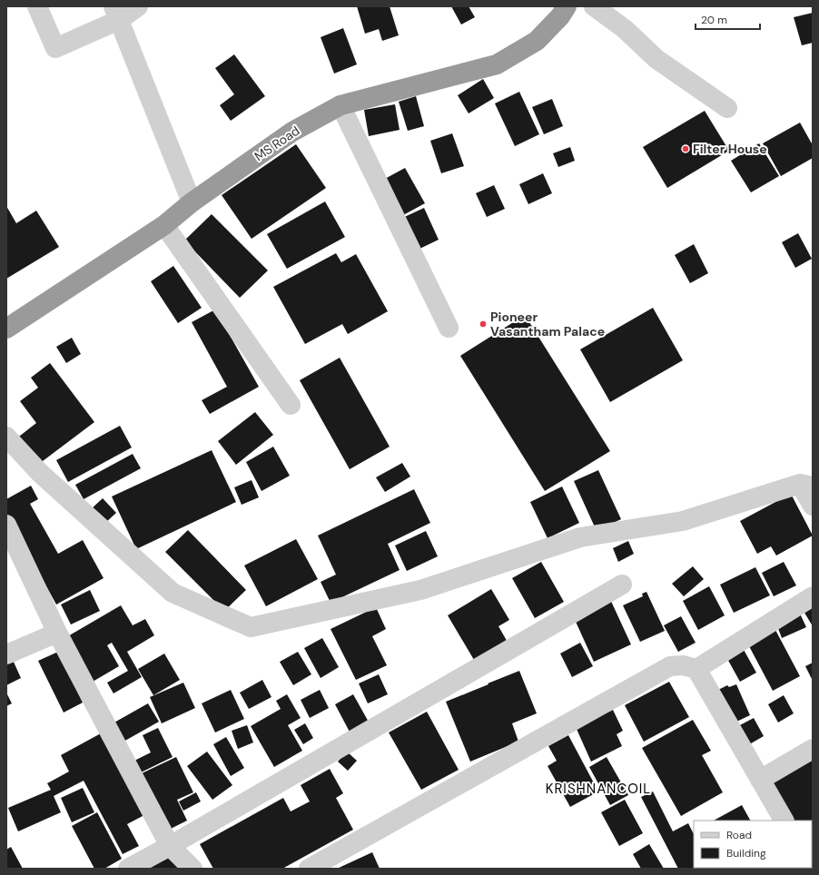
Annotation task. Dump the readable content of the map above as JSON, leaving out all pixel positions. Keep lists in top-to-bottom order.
{
  "streets": {
    "highway": ["MS Road"]
  },
  "districts": ["KRISHNANCOIL"],
  "places": ["Filter House", "Pioneer Vasantham Palace"],
  "legend": ["Road", "Building"],
  "scale_bar": "20 m"
}
